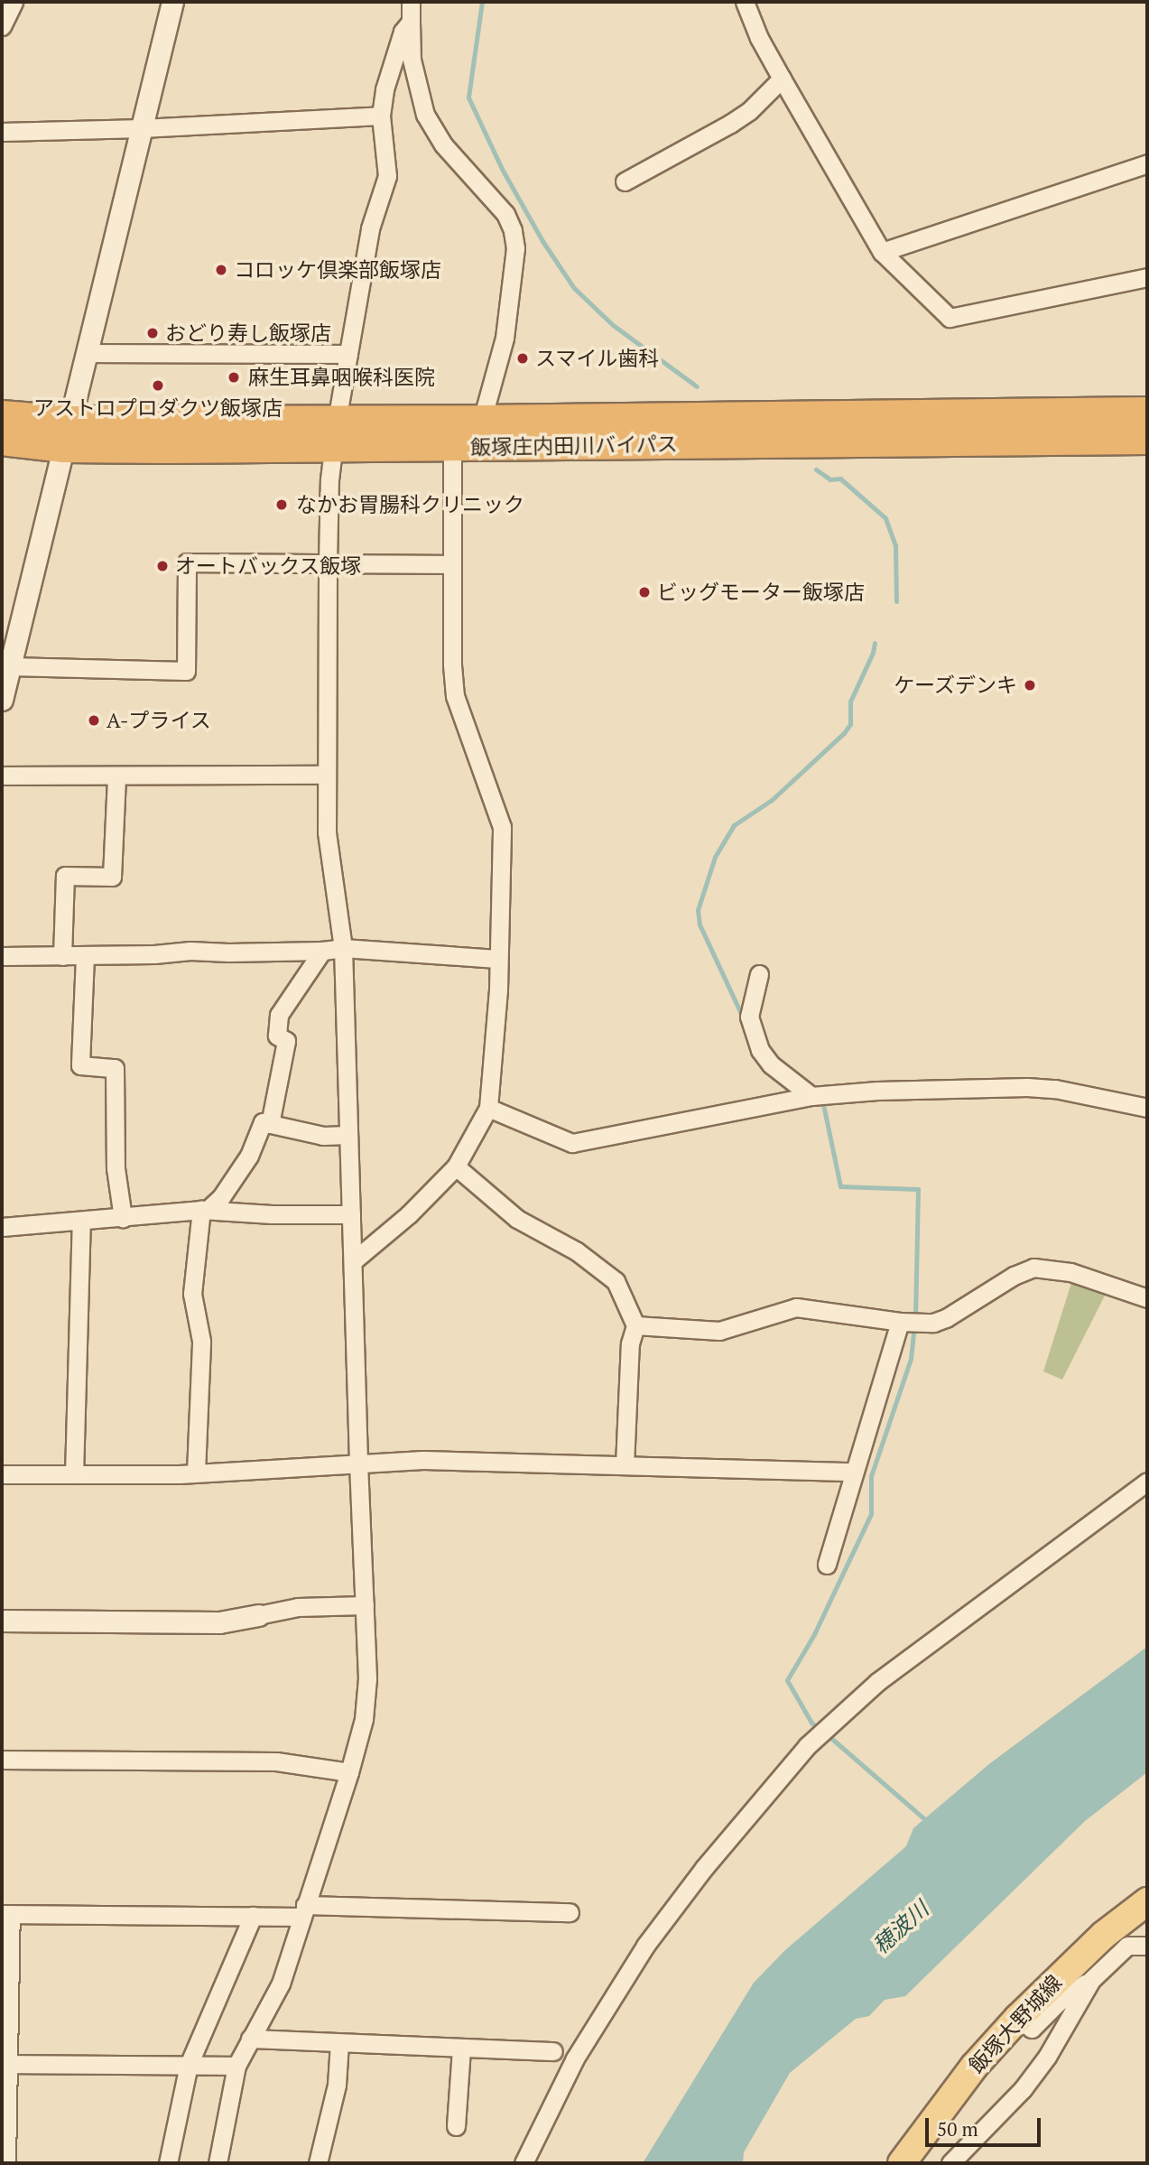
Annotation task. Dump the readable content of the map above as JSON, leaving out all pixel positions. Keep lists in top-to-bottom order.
{
  "streets": {
    "highway": ["飯塚庄内田川バイパス"],
    "main road": ["飯塚大野城線"]
  },
  "water": ["穂波川"],
  "places": [
    "コロッケ倶楽部飯塚店",
    "おどり寿し飯塚店",
    "スマイル歯科",
    "麻生耳鼻咽喉科医院",
    "アストロプロダクツ飯塚店",
    "なかお胃腸科クリニック",
    "オートバックス飯塚",
    "ビッグモーター飯塚店",
    "ケーズデンキ",
    "A-プライス"
  ],
  "scale_bar": "50 m"
}
